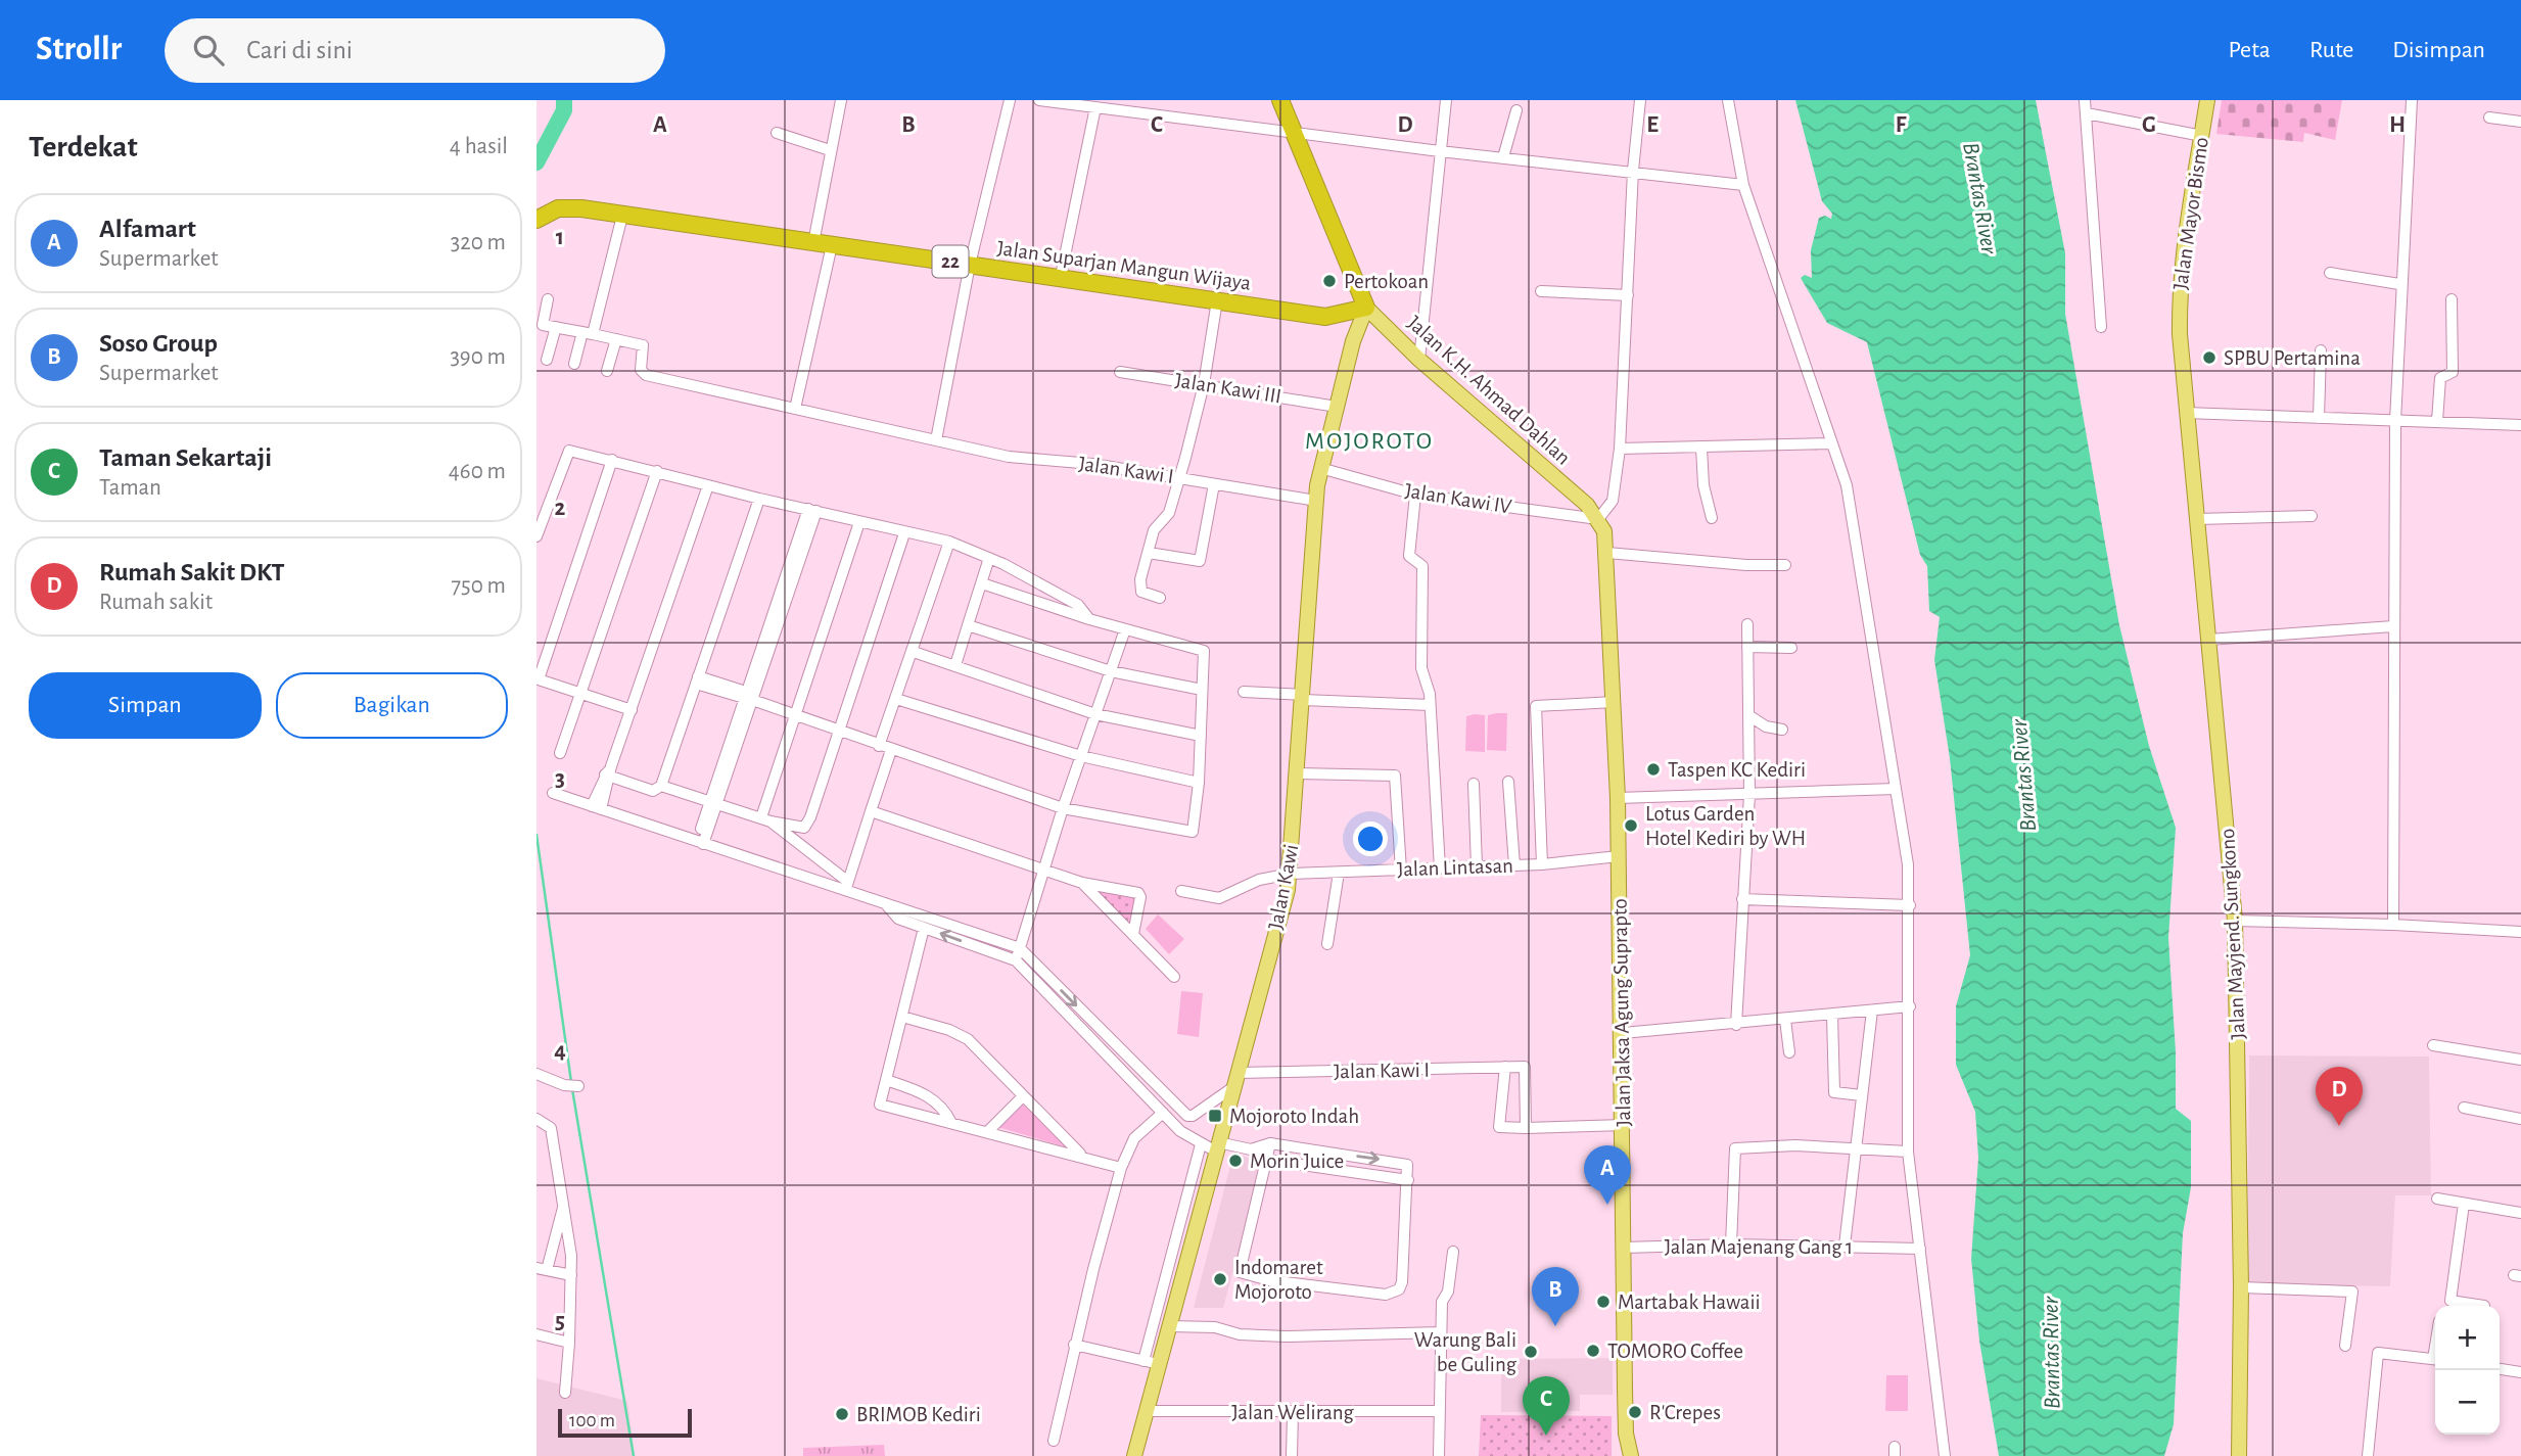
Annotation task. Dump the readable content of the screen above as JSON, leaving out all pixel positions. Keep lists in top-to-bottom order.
{
  "streets": {
    "highway": ["22", "Jalan Suparjan Mangun Wijaya", "Jalan K.H. Ahmad Dahlan"],
    "main road": [
      "Jalan Mayor Bismo",
      "Jalan Kawi",
      "Jalan Mayjend. Sungkono",
      "Jalan Jaksa Agung Suprapto"
    ],
    "street": [
      "Jalan Kawi III",
      "Jalan Kawi I",
      "Jalan Kawi IV",
      "Jalan Lintasan",
      "Jalan Majenang Gang 1",
      "Jalan Welirang"
    ]
  },
  "crossings": [
    ["Jalan Mayor Bismo", "Jalan Mayjend. Sungkono"],
    ["Jalan Suparjan Mangun Wijaya", "Jalan K.H. Ahmad Dahlan"],
    ["Jalan Suparjan Mangun Wijaya", "Jalan Kawi"],
    ["Jalan Kawi III", "Jalan Kawi"],
    ["Jalan K.H. Ahmad Dahlan", "Jalan Kawi IV"],
    ["Jalan K.H. Ahmad Dahlan", "Jalan Kawi"],
    ["Jalan K.H. Ahmad Dahlan", "Jalan Jaksa Agung Suprapto"],
    ["Jalan Kawi I", "Jalan Kawi"],
    ["Jalan Kawi IV", "Jalan Kawi"],
    ["Jalan Lintasan", "Jalan Kawi"],
    ["Jalan Lintasan", "Jalan Jaksa Agung Suprapto"],
    ["Jalan Kawi", "Jalan Welirang"],
    ["Jalan Jaksa Agung Suprapto", "Jalan Majenang Gang 1"]
  ],
  "districts": ["MOJOROTO"],
  "water": ["Brantas River"],
  "places": {
    "other": [
      "Pertokoan",
      "SPBU Pertamina",
      "Taspen KC Kediri",
      "Lotus Garden Hotel Kediri by WH",
      "Morin Juice",
      "Indomaret Mojoroto",
      "Martabak Hawaii",
      "TOMORO Coffee",
      "Warung Bali be Guling",
      "R'Crepes",
      "BRIMOB Kediri"
    ],
    "transit": ["Mojoroto Indah"]
  },
  "scale_bar": "100 m",
  "page": {
    "header": "Strollr",
    "search": "Cari di sini",
    "nav": ["Peta", "Rute", "Disimpan"],
    "heading": ["Terdekat", "4 hasil"],
    "list": [
      {
        "mark": "A",
        "name": "Alfamart",
        "note": "Supermarket",
        "value": "320 m"
      },
      {
        "mark": "B",
        "name": "Soso Group",
        "note": "Supermarket",
        "value": "390 m"
      },
      {
        "mark": "C",
        "name": "Taman Sekartaji",
        "note": "Taman",
        "value": "460 m"
      },
      {
        "mark": "D",
        "name": "Rumah Sakit DKT",
        "note": "Rumah sakit",
        "value": "750 m"
      }
    ],
    "buttons": ["Simpan", "Bagikan"],
    "pins": [
      "D",
      "A",
      "B",
      "C"
    ],
    "map_buttons": ["+", "−"],
    "scale": "100 m"
  },
  "grid": {
    "columns": [
      "A",
      "B",
      "C",
      "D",
      "E",
      "F",
      "G",
      "H"
    ],
    "rows": [
      "1",
      "2",
      "3",
      "4",
      "5"
    ]
  }
}
